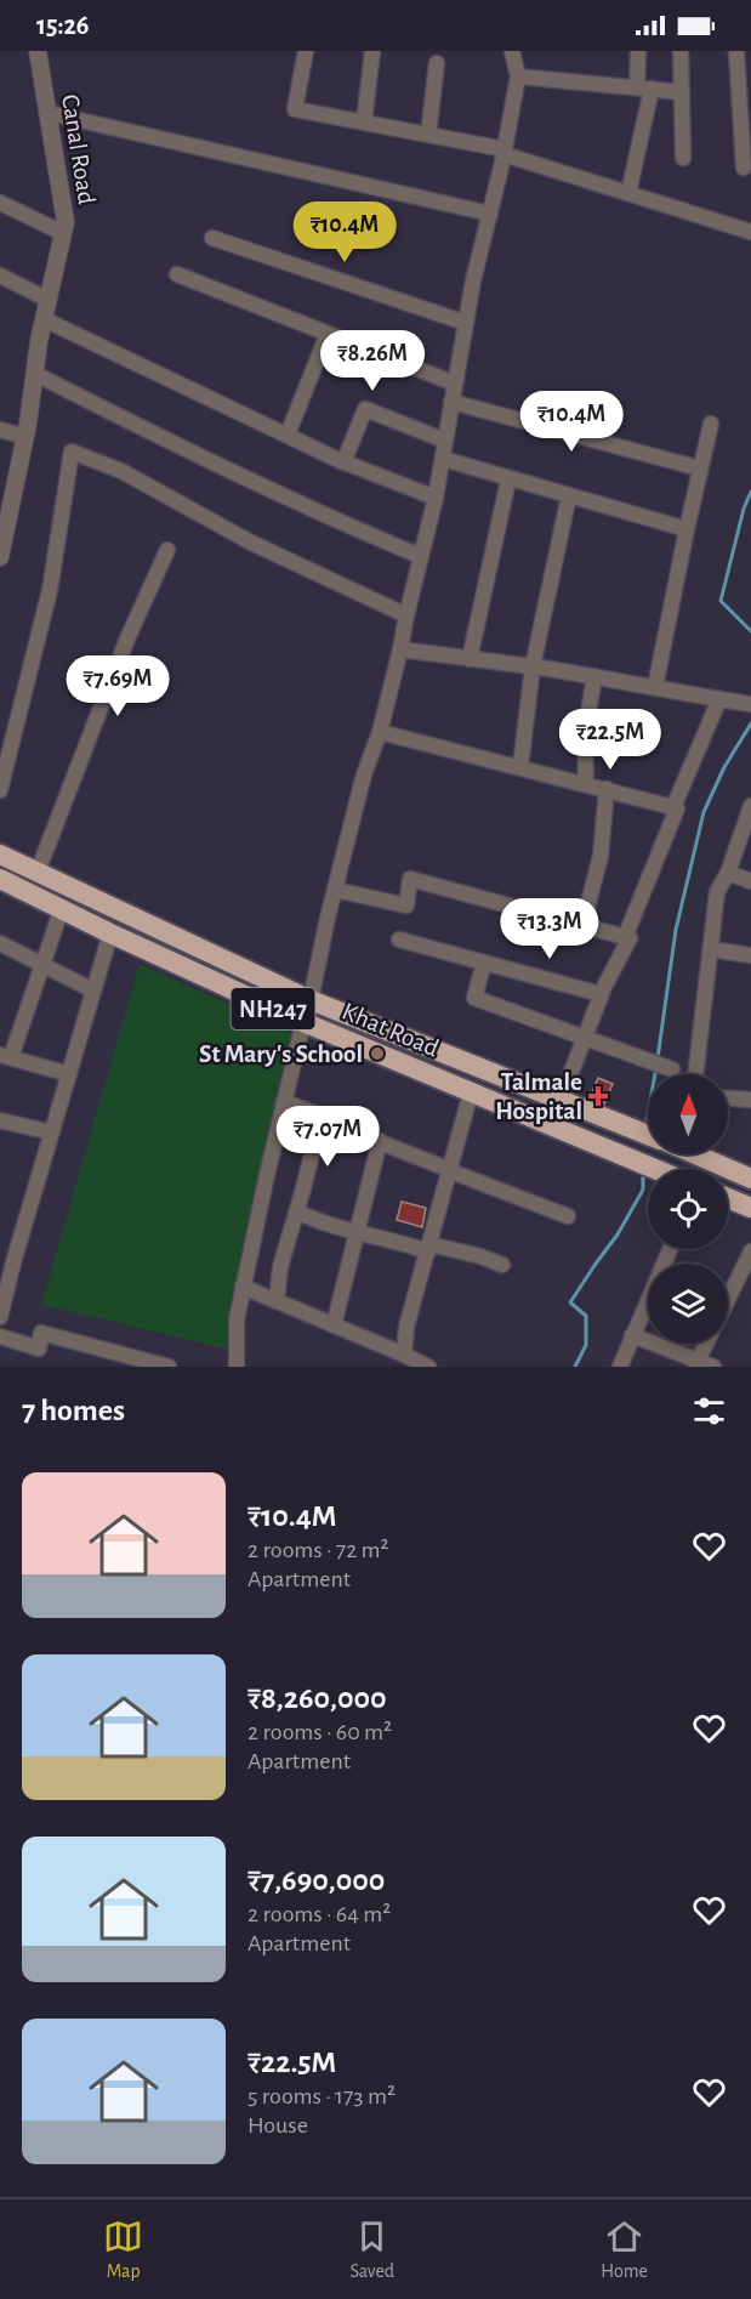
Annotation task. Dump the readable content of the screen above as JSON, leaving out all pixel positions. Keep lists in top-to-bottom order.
{
  "streets": {
    "highway": ["NH247", "Khat Road"],
    "street": ["Canal Road"]
  },
  "crossings": [
    ["NH247", "Khat Road"]
  ],
  "places": {
    "other": ["St Mary's School"],
    "health": ["Talmale Hospital"]
  },
  "north": "top",
  "page": {
    "status": "15:26",
    "price": [
      "₹10.4M",
      "₹8.26M",
      "₹10.4M",
      "₹7.69M",
      "₹22.5M",
      "₹13.3M",
      "₹7.07M"
    ],
    "heading": "7 homes",
    "list": [
      {
        "name": "₹10.4M",
        "note": "2 rooms · 72 m² · Apartment"
      },
      {
        "name": "₹8,260,000",
        "note": "2 rooms · 60 m² · Apartment"
      },
      {
        "name": "₹7,690,000",
        "note": "2 rooms · 64 m² · Apartment"
      },
      {
        "name": "₹22.5M",
        "note": "5 rooms · 173 m² · House"
      }
    ],
    "tabs": ["Map", "Saved", "Home"]
  }
}
